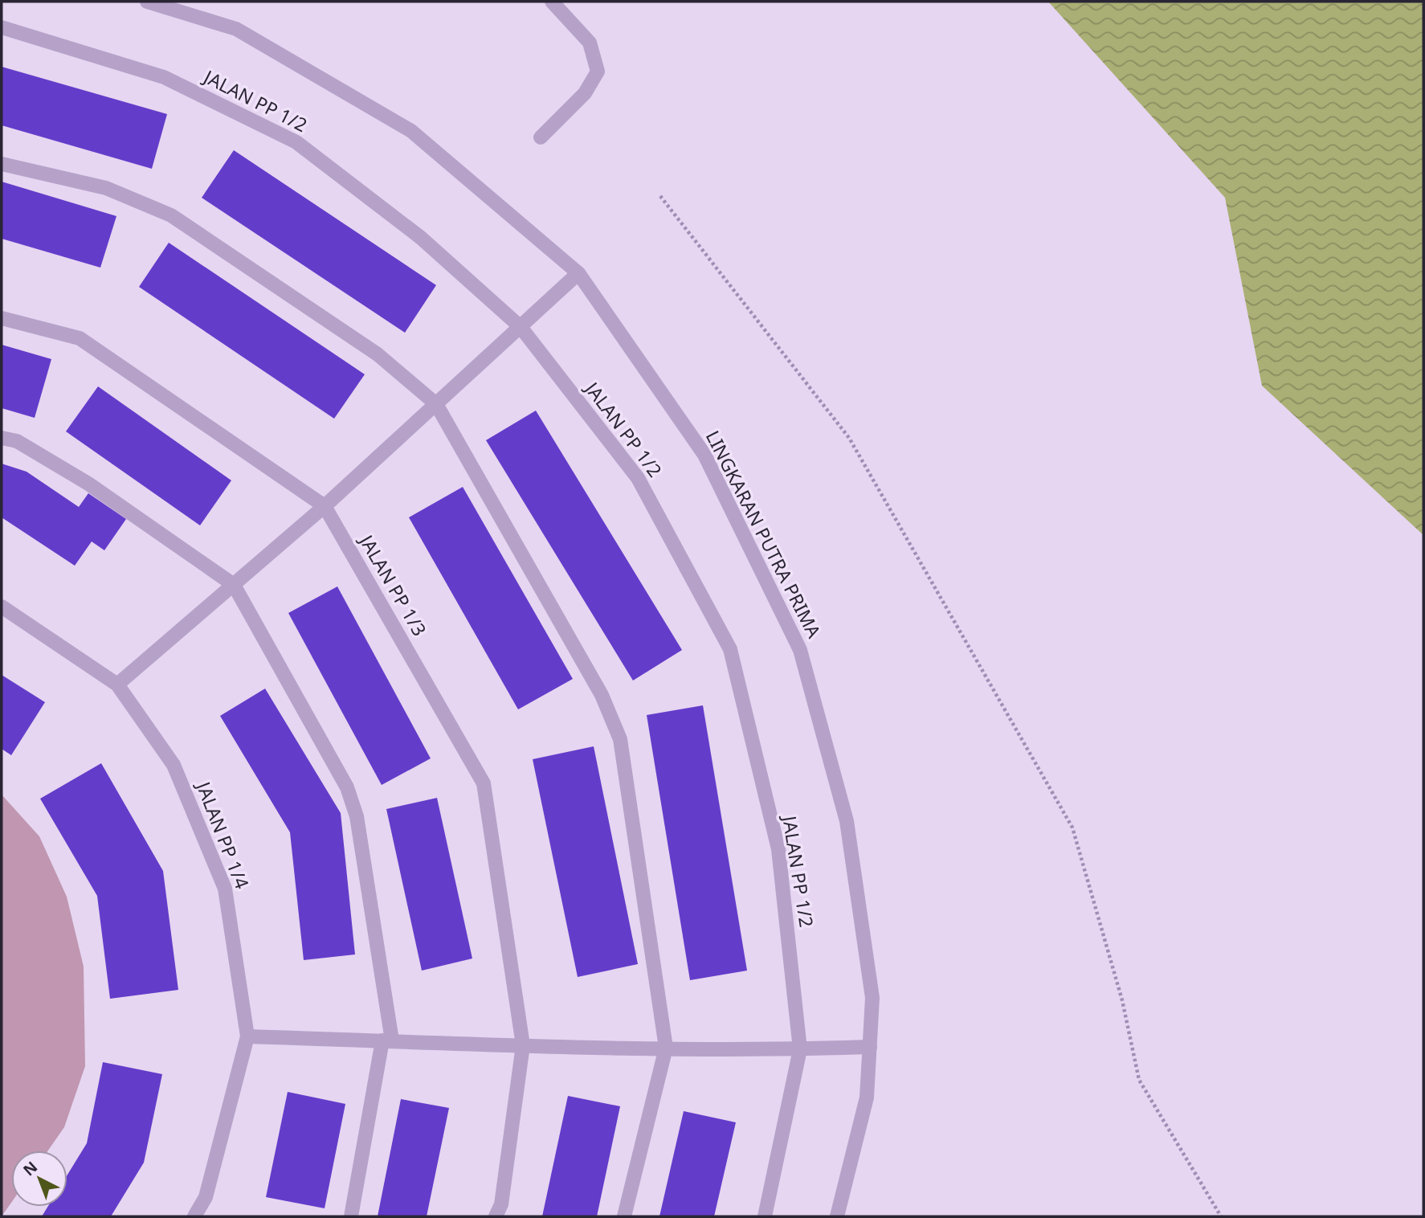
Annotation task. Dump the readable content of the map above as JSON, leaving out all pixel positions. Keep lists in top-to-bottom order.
{
  "streets": {
    "street": [
      "JALAN PP 1/2",
      "LINGKARAN PUTRA PRIMA",
      "JALAN PP 1/3",
      "JALAN PP 1/4"
    ]
  },
  "north": "top left"
}
